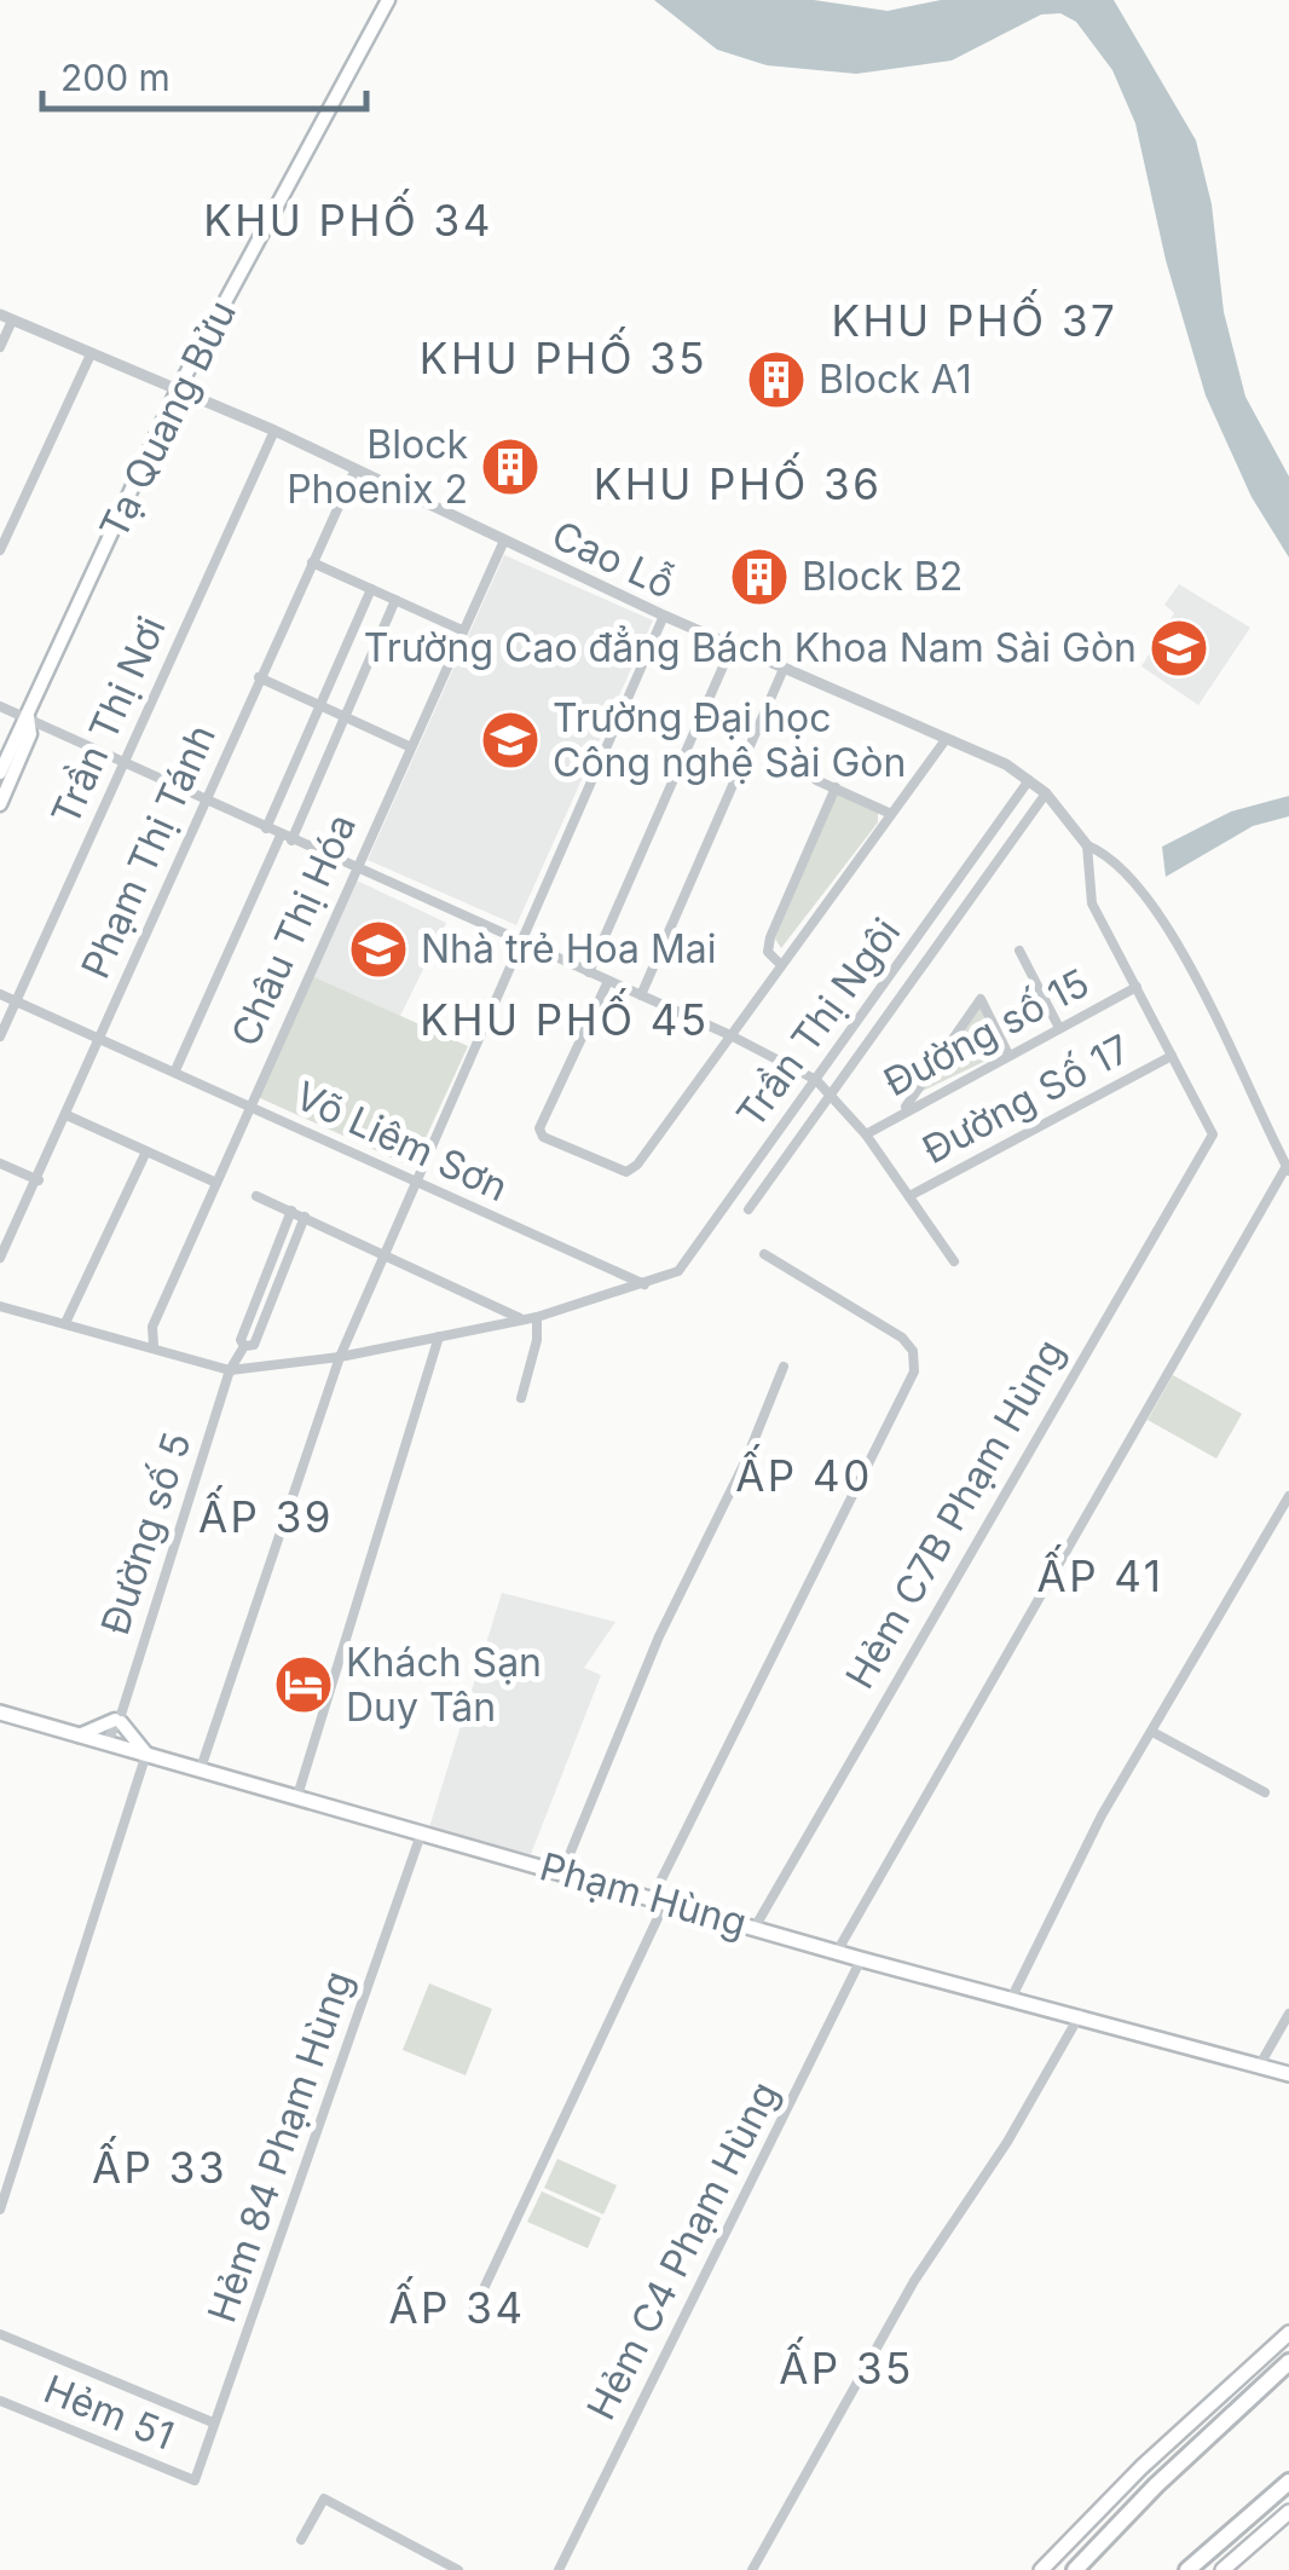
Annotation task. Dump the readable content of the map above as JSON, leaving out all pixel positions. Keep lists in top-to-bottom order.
{
  "streets": {
    "main road": ["Tạ Quang Bửu", "Phạm Hùng"],
    "street": [
      "Cao Lỗ",
      "Trần Thị Nơi",
      "Phạm Thị Tánh",
      "Châu Thị Hóa",
      "Trần Thị Ngôi",
      "Đường số 15",
      "Đường Số 17",
      "Võ Liêm Sơn",
      "Hẻm C7B Phạm Hùng",
      "Đường số 5",
      "Hẻm 84 Phạm Hùng",
      "Hẻm C4 Phạm Hùng",
      "Hẻm 51"
    ]
  },
  "crossings": [
    ["Tạ Quang Bửu", "Cao Lỗ"],
    ["Cao Lỗ", "Trần Thị Nơi"],
    ["Cao Lỗ", "Phạm Thị Tánh"],
    ["Cao Lỗ", "Châu Thị Hóa"],
    ["Cao Lỗ", "Trần Thị Ngôi"],
    ["Trần Thị Nơi", "Võ Liêm Sơn"],
    ["Phạm Thị Tánh", "Võ Liêm Sơn"],
    ["Châu Thị Hóa", "Võ Liêm Sơn"],
    ["Trần Thị Ngôi", "Võ Liêm Sơn"],
    ["Trần Thị Ngôi", "Đường số 5"],
    ["Đường Số 17", "Hẻm C7B Phạm Hùng"],
    ["Hẻm C7B Phạm Hùng", "Phạm Hùng"],
    ["Đường số 5", "Phạm Hùng"],
    ["Phạm Hùng", "Hẻm 84 Phạm Hùng"],
    ["Phạm Hùng", "Hẻm C4 Phạm Hùng"],
    ["Hẻm 84 Phạm Hùng", "Hẻm 51"]
  ],
  "districts": [
    "KHU PHỐ 34",
    "KHU PHỐ 37",
    "KHU PHỐ 35",
    "KHU PHỐ 36",
    "KHU PHỐ 45",
    "ẤP 40",
    "ẤP 39",
    "ẤP 41",
    "ẤP 33",
    "ẤP 34",
    "ẤP 35"
  ],
  "places": {
    "building": ["Block A1", "Block Phoenix 2", "Block B2"],
    "school or university": ["Trường Cao đẳng Bách Khoa Nam Sài Gòn", "Trường Đại học Công nghệ Sài Gòn", "Nhà trẻ Hoa Mai"],
    "hotel": ["Khách Sạn Duy Tân"]
  },
  "scale_bar": "200 m"
}
